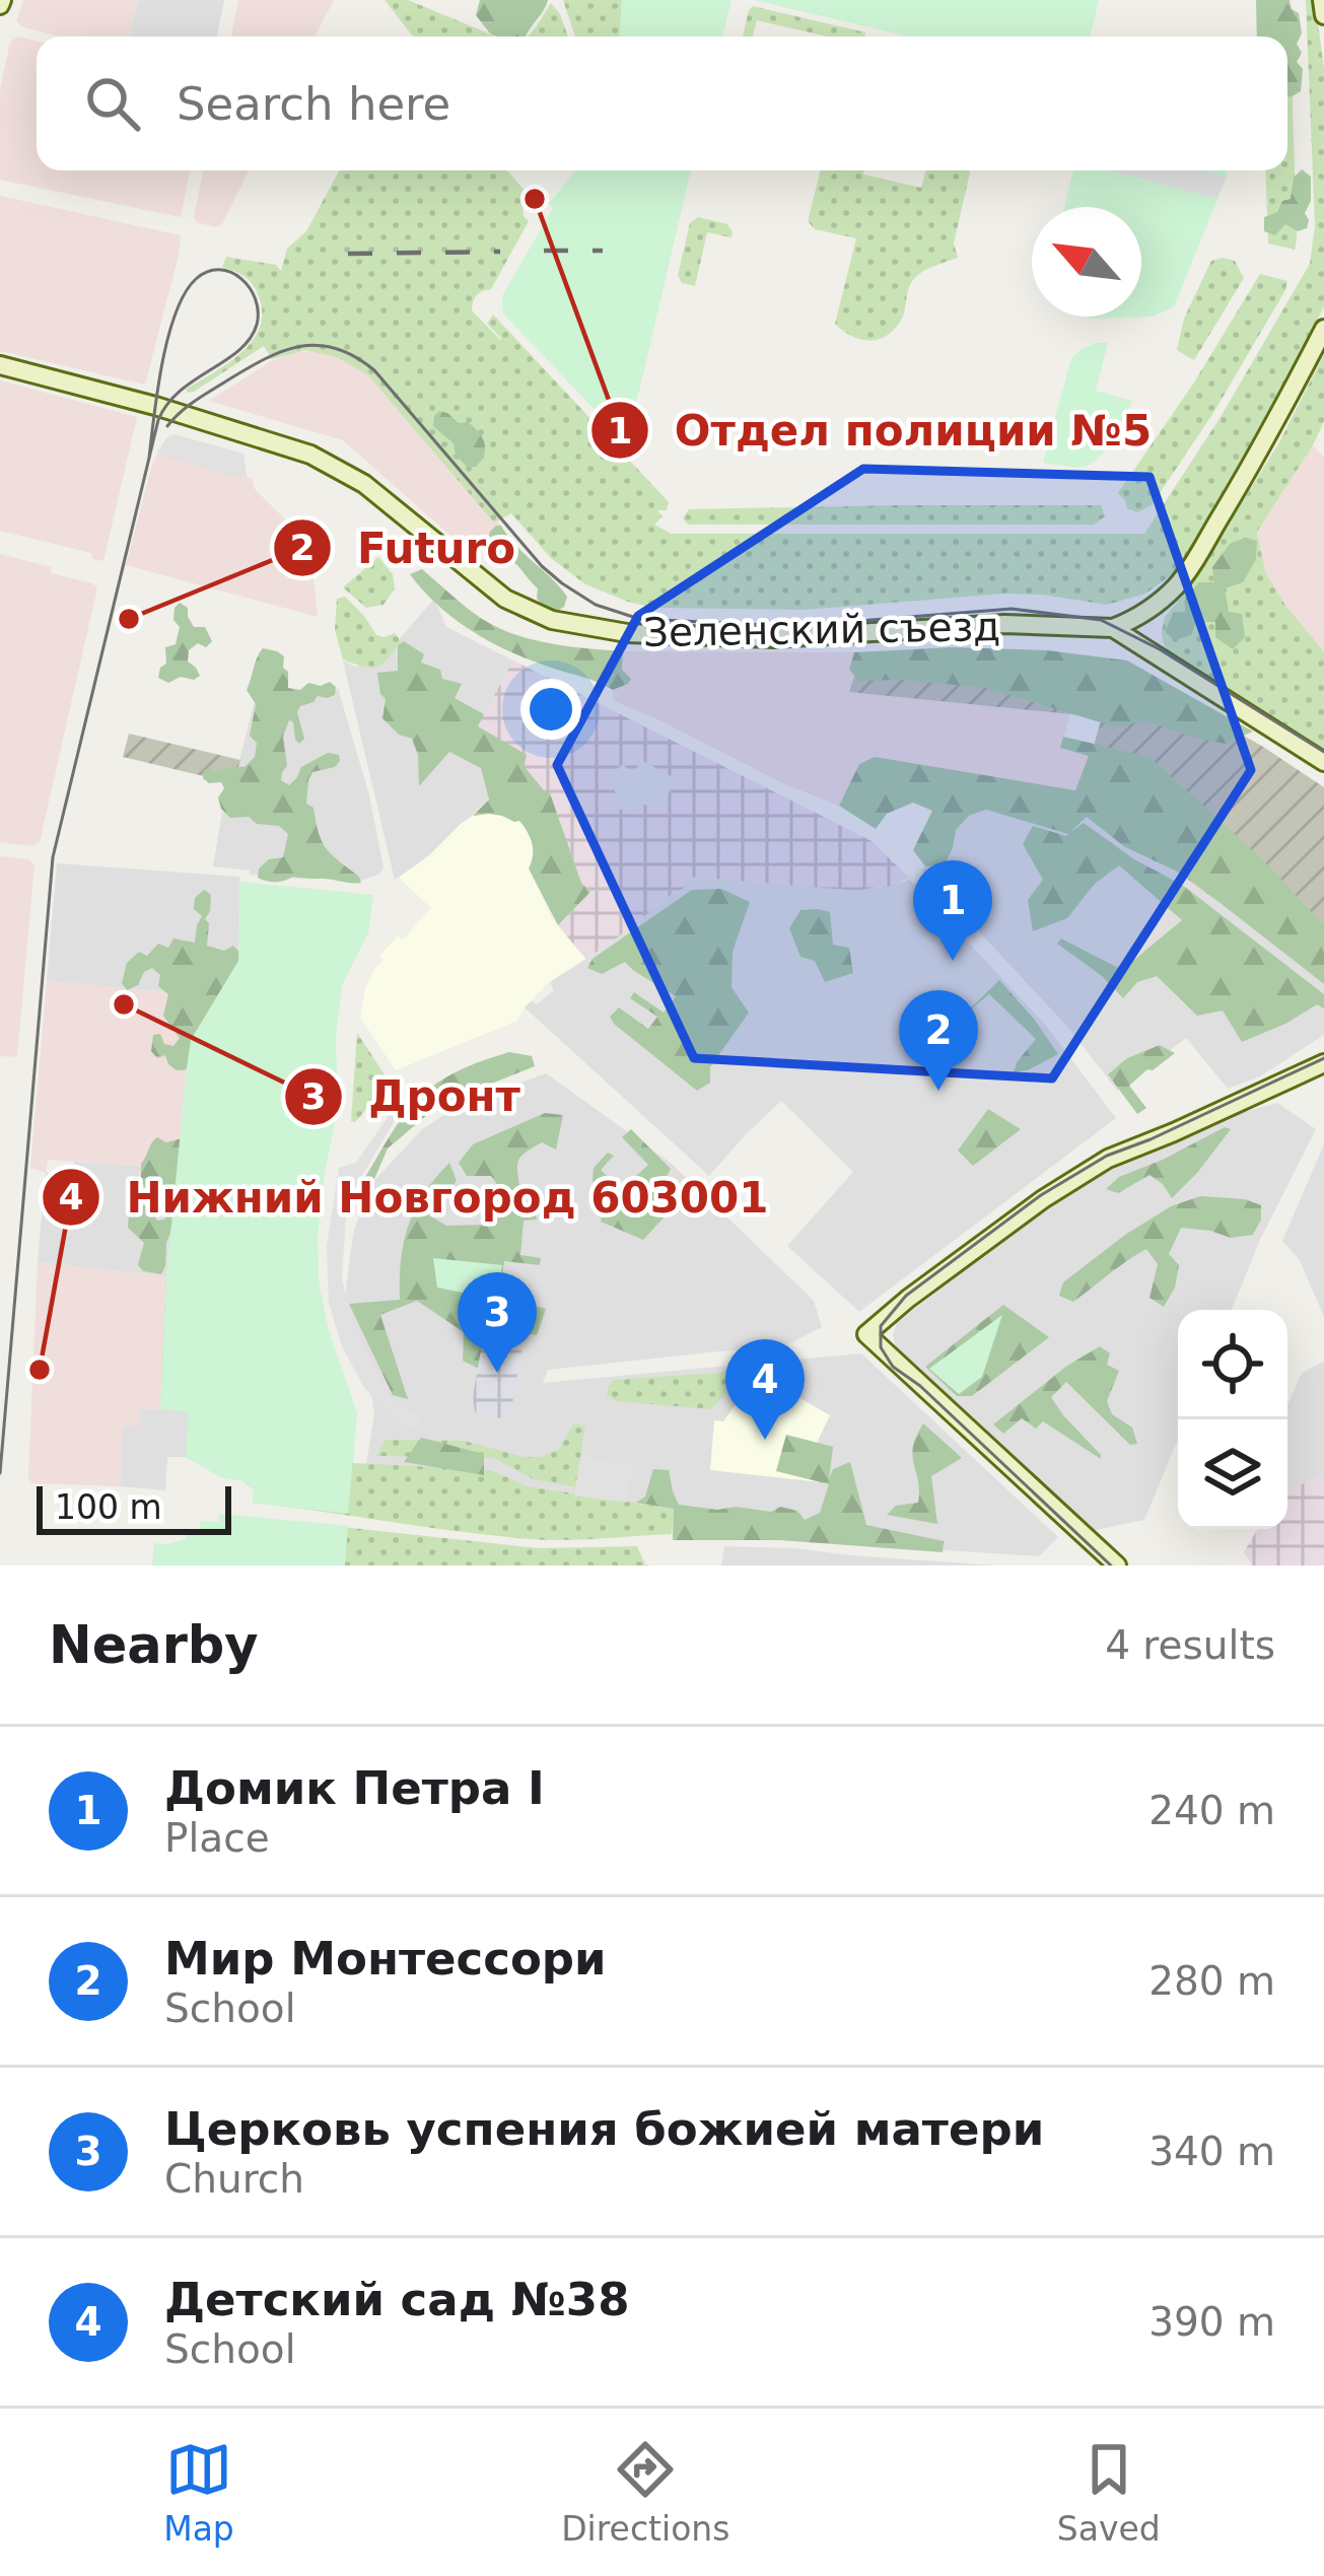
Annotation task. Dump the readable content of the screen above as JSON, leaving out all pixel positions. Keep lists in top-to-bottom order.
{
  "streets": {
    "main road": ["Зеленский съезд"]
  },
  "places": [
    "Отдел полиции №5",
    "Futuro",
    "Дронт",
    "Нижний Новгород 603001"
  ],
  "scale_bar": "100 m",
  "north": "top left",
  "page": {
    "search": "Search here",
    "pins": [
      "1",
      "2",
      "3",
      "4"
    ],
    "scale": "100 m",
    "heading": ["Nearby", "4 results"],
    "list": [
      {
        "mark": "1",
        "name": "Домик Петра I",
        "note": "Place",
        "value": "240 m"
      },
      {
        "mark": "2",
        "name": "Мир Монтессори",
        "note": "School",
        "value": "280 m"
      },
      {
        "mark": "3",
        "name": "Церковь успения божией матери",
        "note": "Church",
        "value": "340 m"
      },
      {
        "mark": "4",
        "name": "Детский сад №38",
        "note": "School",
        "value": "390 m"
      }
    ],
    "nav": ["Map", "Directions", "Saved"]
  }
}
